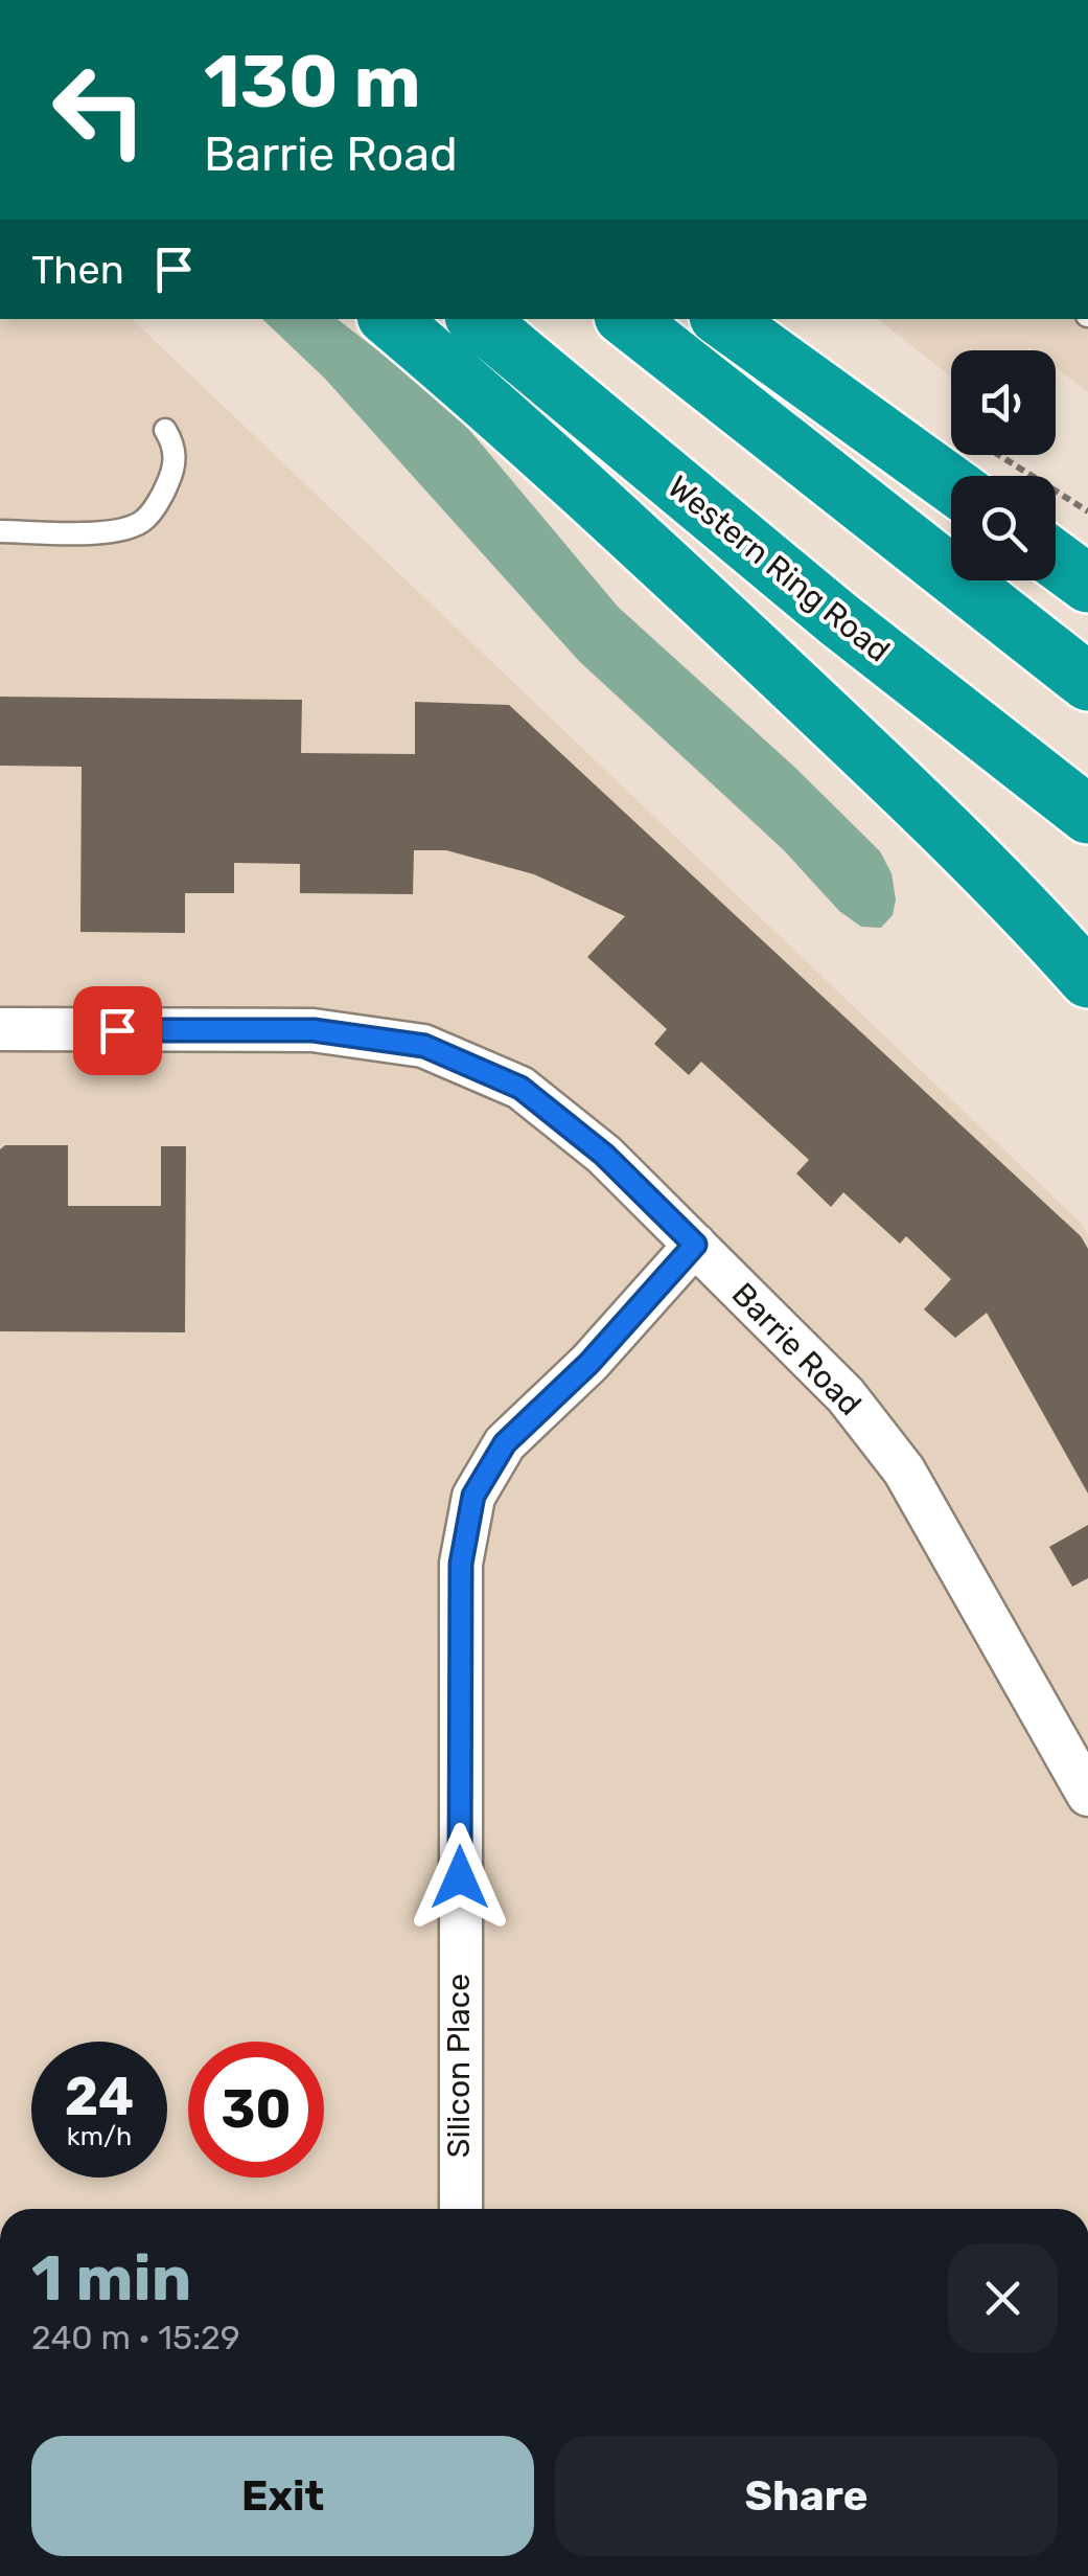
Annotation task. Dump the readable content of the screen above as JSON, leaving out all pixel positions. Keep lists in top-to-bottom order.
{
  "streets": {
    "highway": ["Western Ring Road"],
    "street": ["Barrie Road", "Silicon Place"]
  },
  "crossings": [
    ["Barrie Road", "Silicon Place"]
  ],
  "page": {
    "turn": ["130 m", "Barrie Road"],
    "then": "Then",
    "speed": "24 km/h",
    "limit": "30",
    "heading": ["1 min", "240 m · 15:29"],
    "buttons": ["Exit", "Share"]
  }
}
